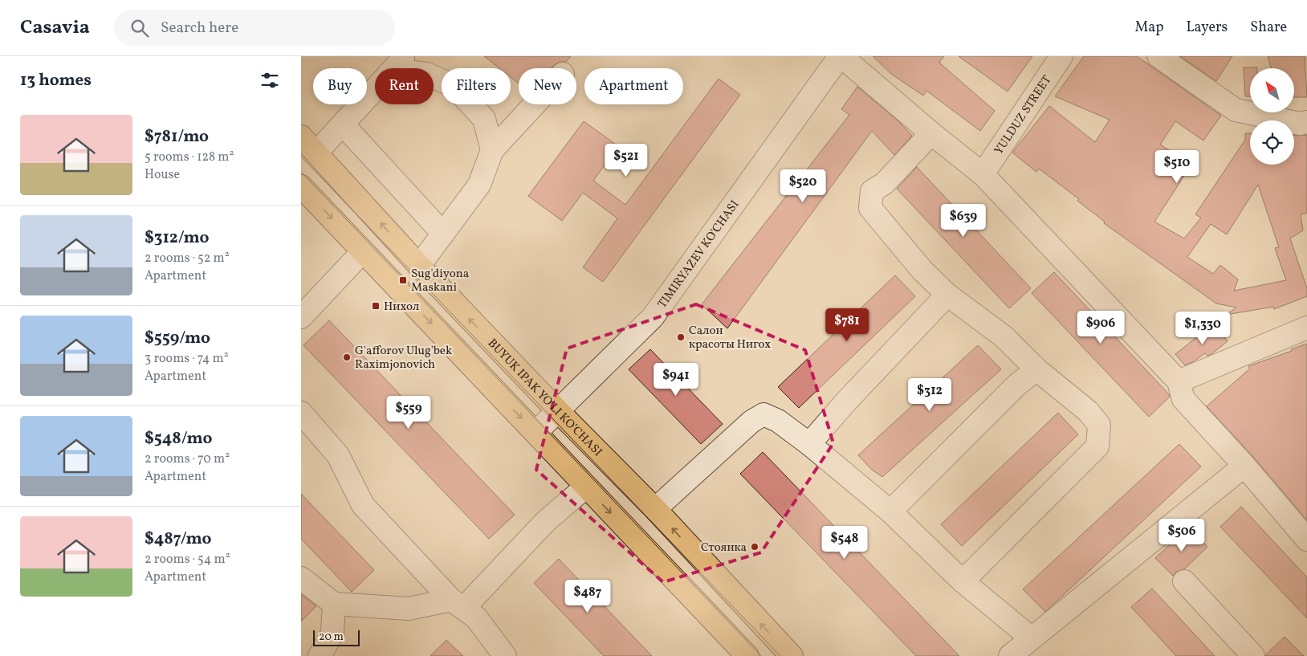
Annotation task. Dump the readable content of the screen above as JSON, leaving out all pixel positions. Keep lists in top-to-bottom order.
{
  "streets": {
    "main road": ["BUYUK IPAK YO'LI KO'CHASI"],
    "street": ["YULDUZ STREET", "TIMIRYAZEV KO'CHASI"]
  },
  "crossings": [
    ["TIMIRYAZEV KO'CHASI", "BUYUK IPAK YO'LI KO'CHASI"]
  ],
  "places": {
    "transit": ["Sug'diyona Maskani", "Нихол"],
    "other": ["Салон красоты Нигох", "G'afforov Ulug'bek Raximjonovich", "Стоянка"]
  },
  "scale_bar": "20 m",
  "north": "top left",
  "page": {
    "header": "Casavia",
    "search": "Search here",
    "nav": ["Map", "Layers", "Share"],
    "heading": "13 homes",
    "chip": [
      "Buy",
      "Rent",
      "Filters",
      "New",
      "Apartment"
    ],
    "list": [
      {
        "name": "$781/mo",
        "note": "5 rooms · 128 m² · House"
      },
      {
        "name": "$312/mo",
        "note": "2 rooms · 52 m² · Apartment"
      },
      {
        "name": "$559/mo",
        "note": "3 rooms · 74 m² · Apartment"
      },
      {
        "name": "$548/mo",
        "note": "2 rooms · 70 m² · Apartment"
      },
      {
        "name": "$487/mo",
        "note": "2 rooms · 54 m² · Apartment"
      }
    ],
    "price": [
      "$521",
      "$510",
      "$520",
      "$639",
      "$781",
      "$906",
      "$1,330",
      "$941",
      "$312",
      "$559",
      "$506",
      "$548",
      "$487"
    ],
    "scale": "20 m"
  }
}
